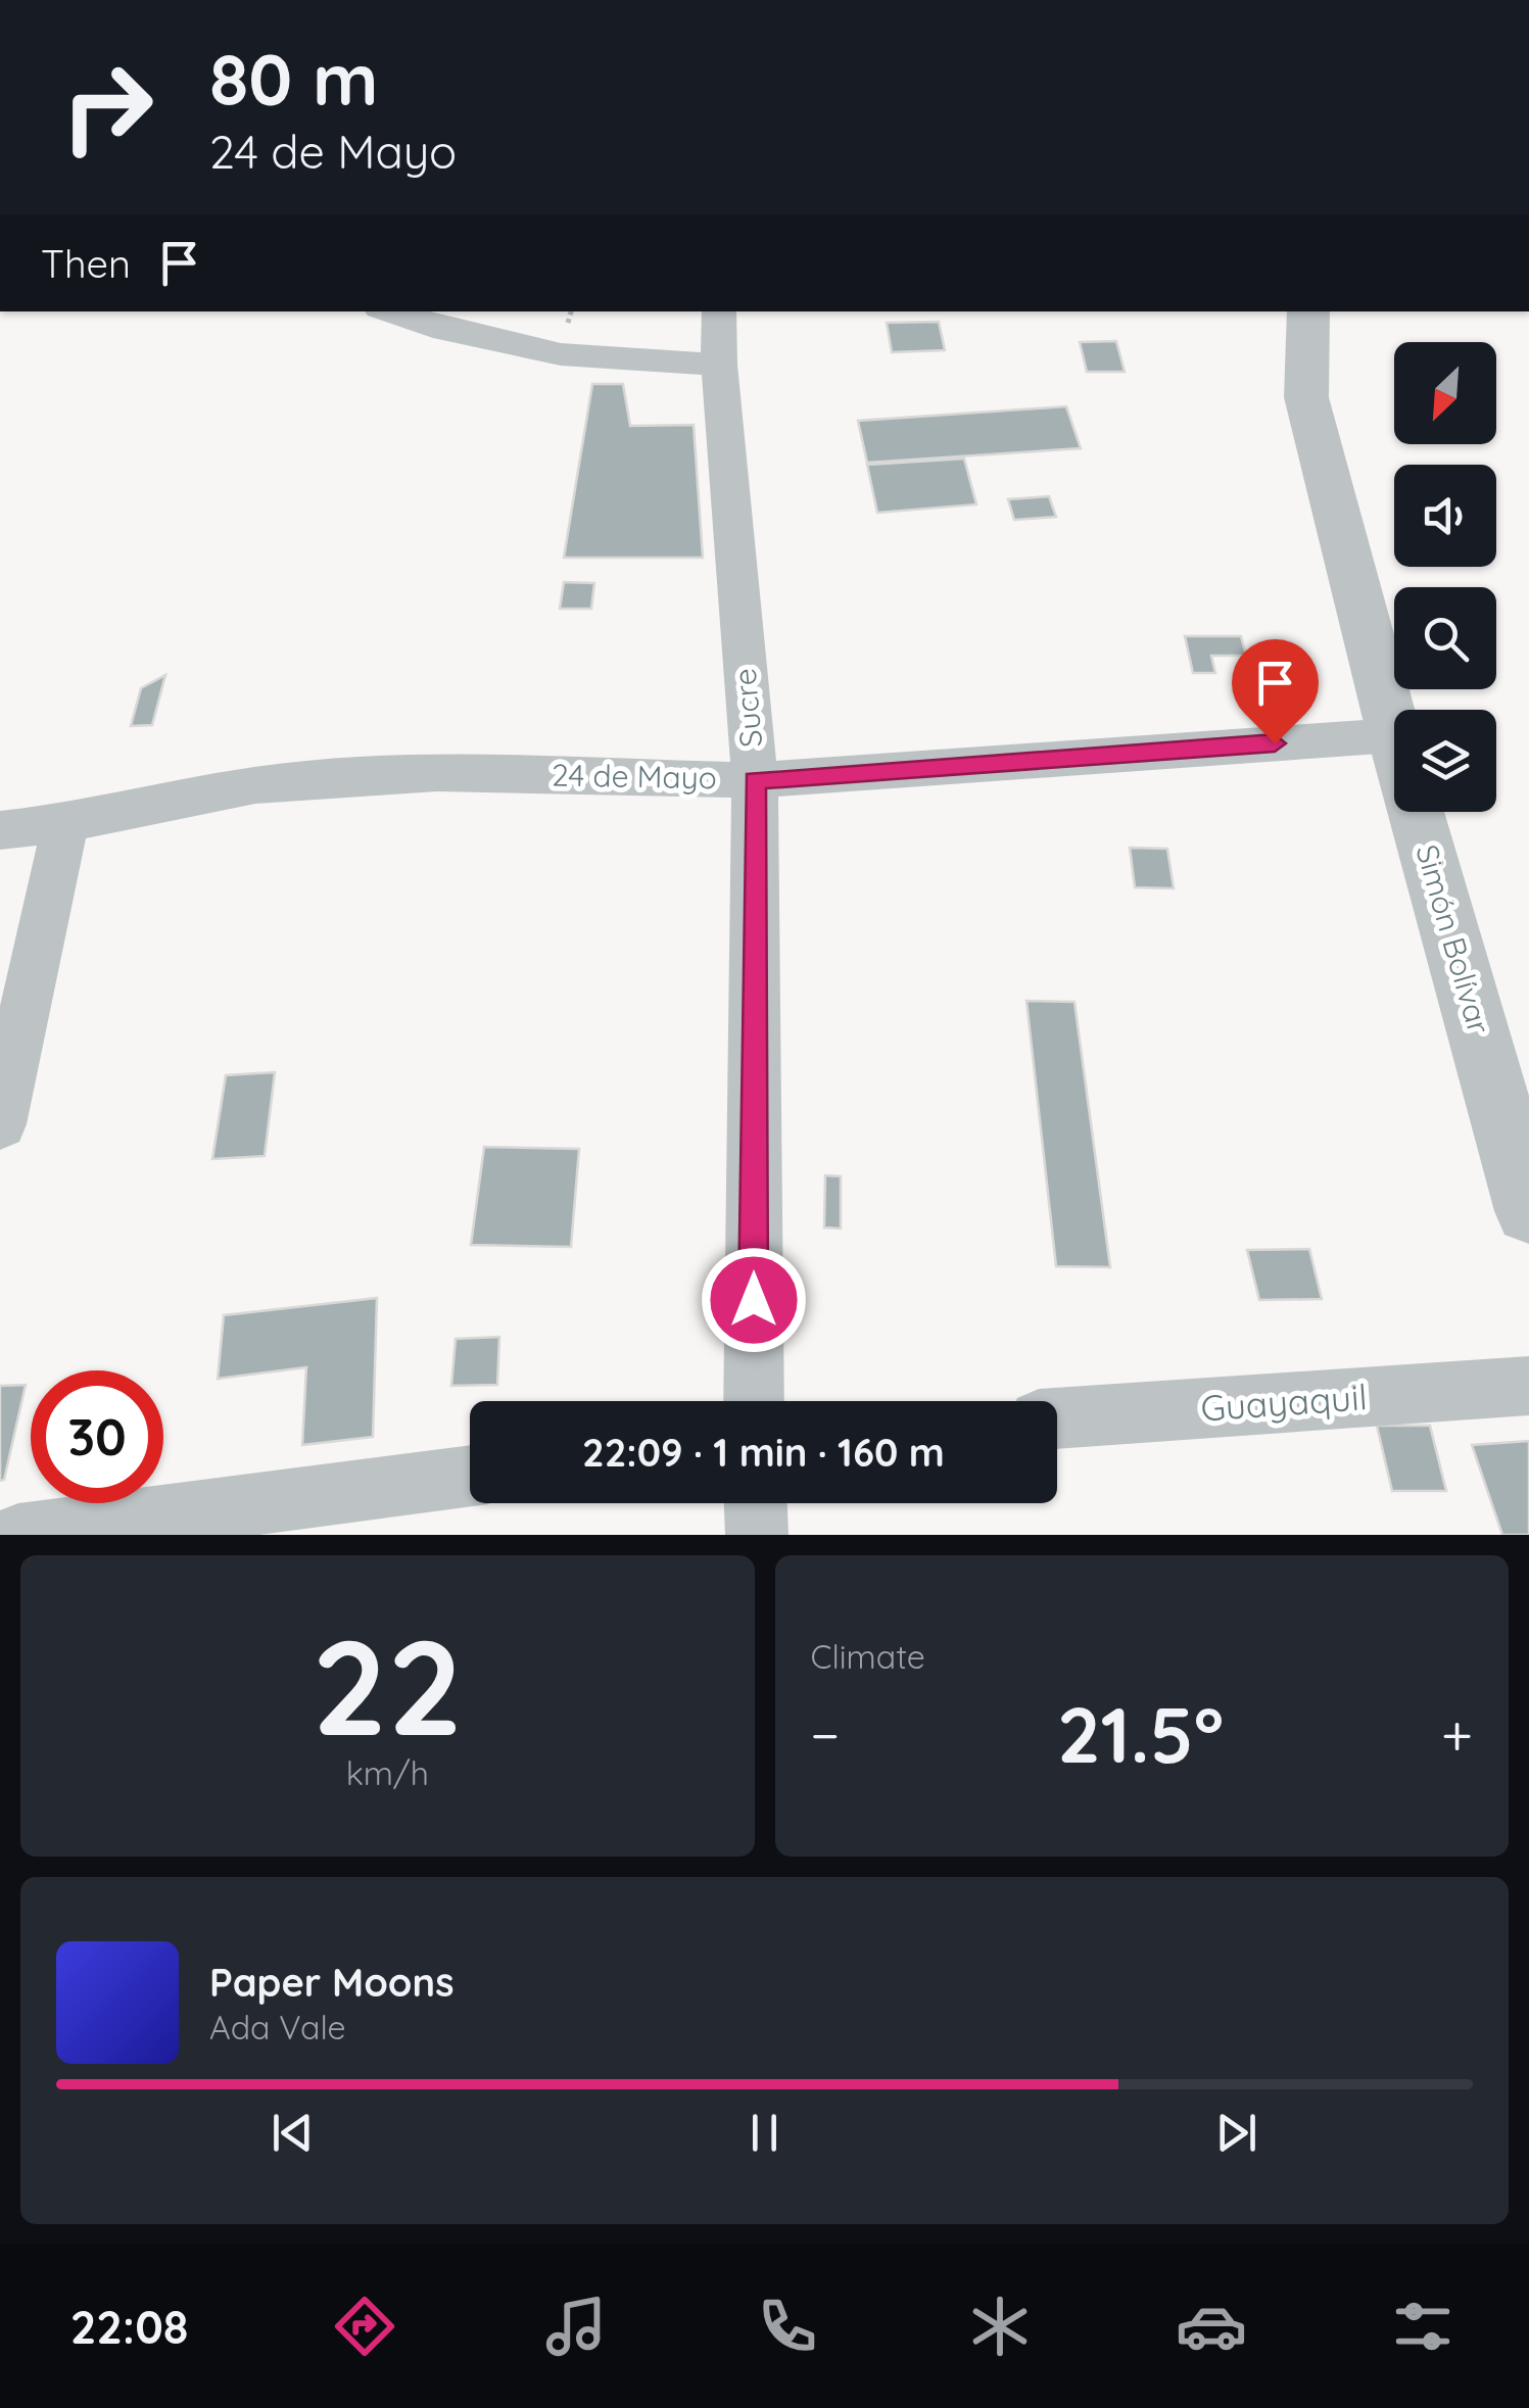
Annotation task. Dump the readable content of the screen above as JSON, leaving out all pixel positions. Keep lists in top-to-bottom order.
{
  "streets": {
    "street": [
      "Sucre",
      "24 de Mayo",
      "Simón Bolívar",
      "Guayaquil"
    ]
  },
  "crossings": [
    ["Sucre", "24 de Mayo"],
    ["24 de Mayo", "Simón Bolívar"]
  ],
  "north": "bottom left",
  "page": {
    "turn": ["80 m", "24 de Mayo"],
    "then": "Then",
    "limit": "30",
    "trip": "22:09 · 1 min · 160 m",
    "tile": [
      ["22", "km/h"],
      "Climate"
    ],
    "heat": ["−", "21.5°", "+"],
    "song": ["Paper Moons", "Ada Vale"],
    "tabs": "22:08"
  }
}
